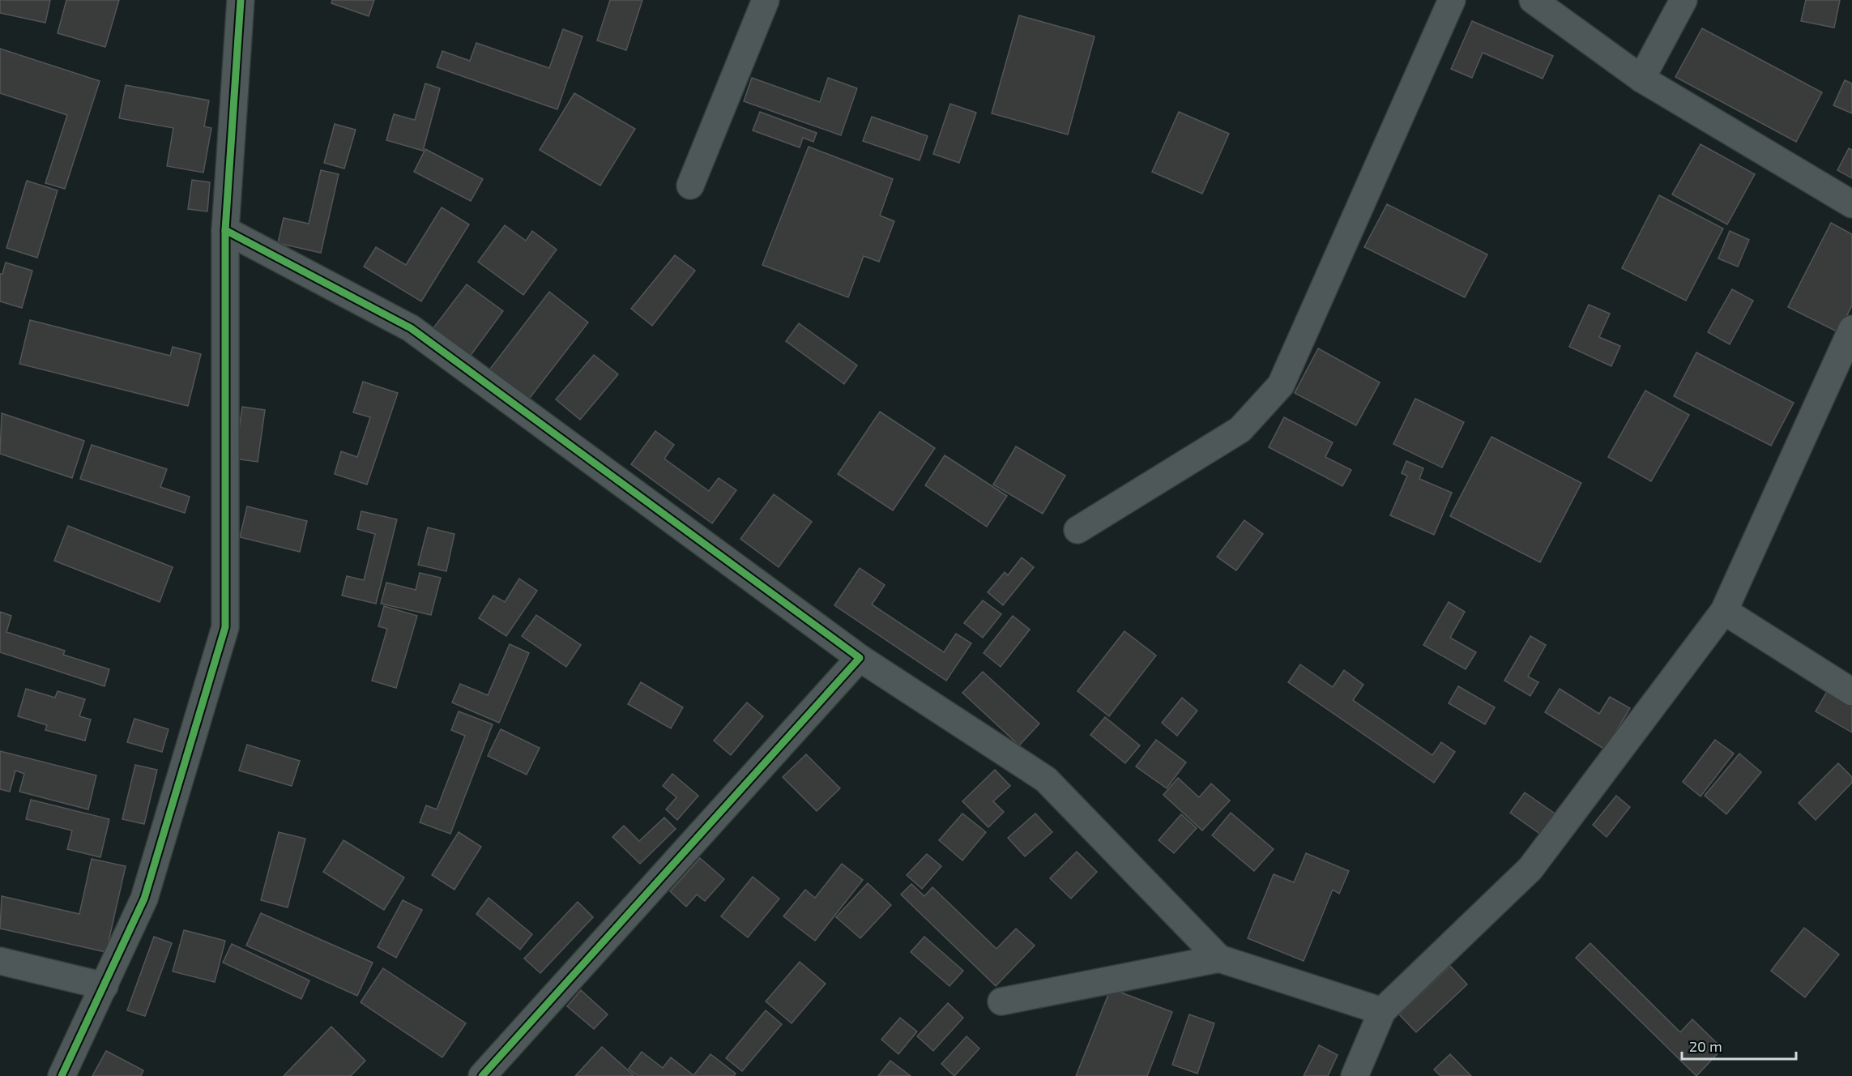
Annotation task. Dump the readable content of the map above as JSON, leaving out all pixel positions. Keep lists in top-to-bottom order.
{
  "scale_bar": "20 m"
}
